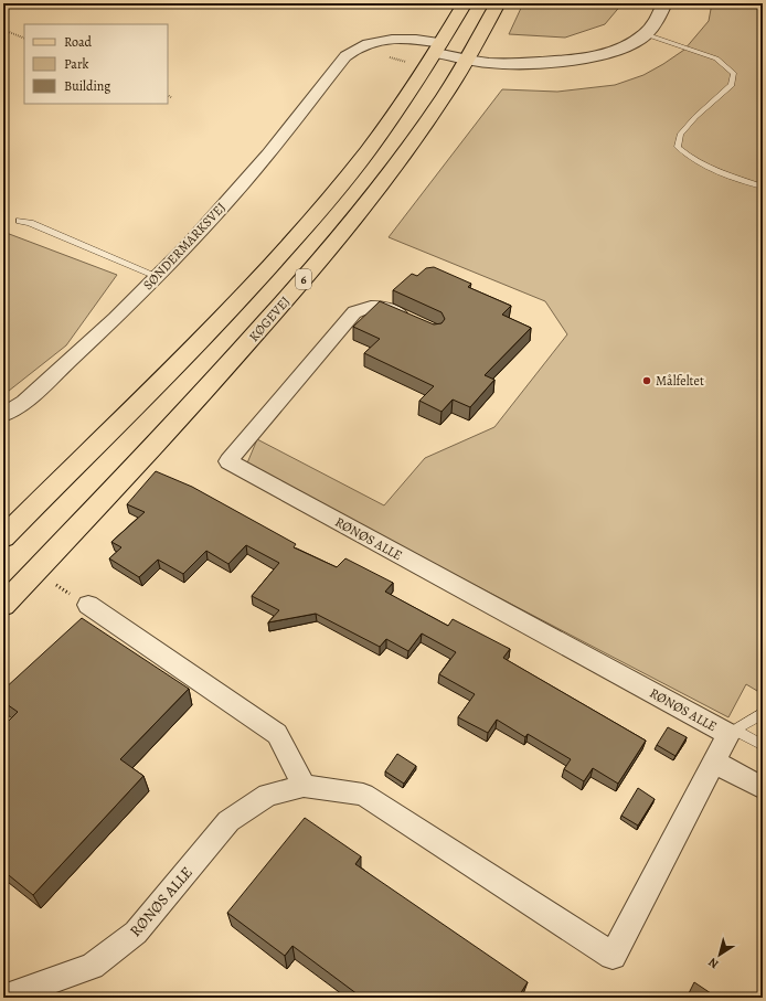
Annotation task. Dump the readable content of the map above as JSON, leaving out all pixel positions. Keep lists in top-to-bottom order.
{
  "streets": {
    "main road": ["6", "KØGEVEJ"],
    "street": ["SØNDERMARKSVEJ", "RØNØS ALLE"]
  },
  "places": ["Målfeltet"],
  "legend": ["Road", "Park", "Building"],
  "north": "bottom left"
}
